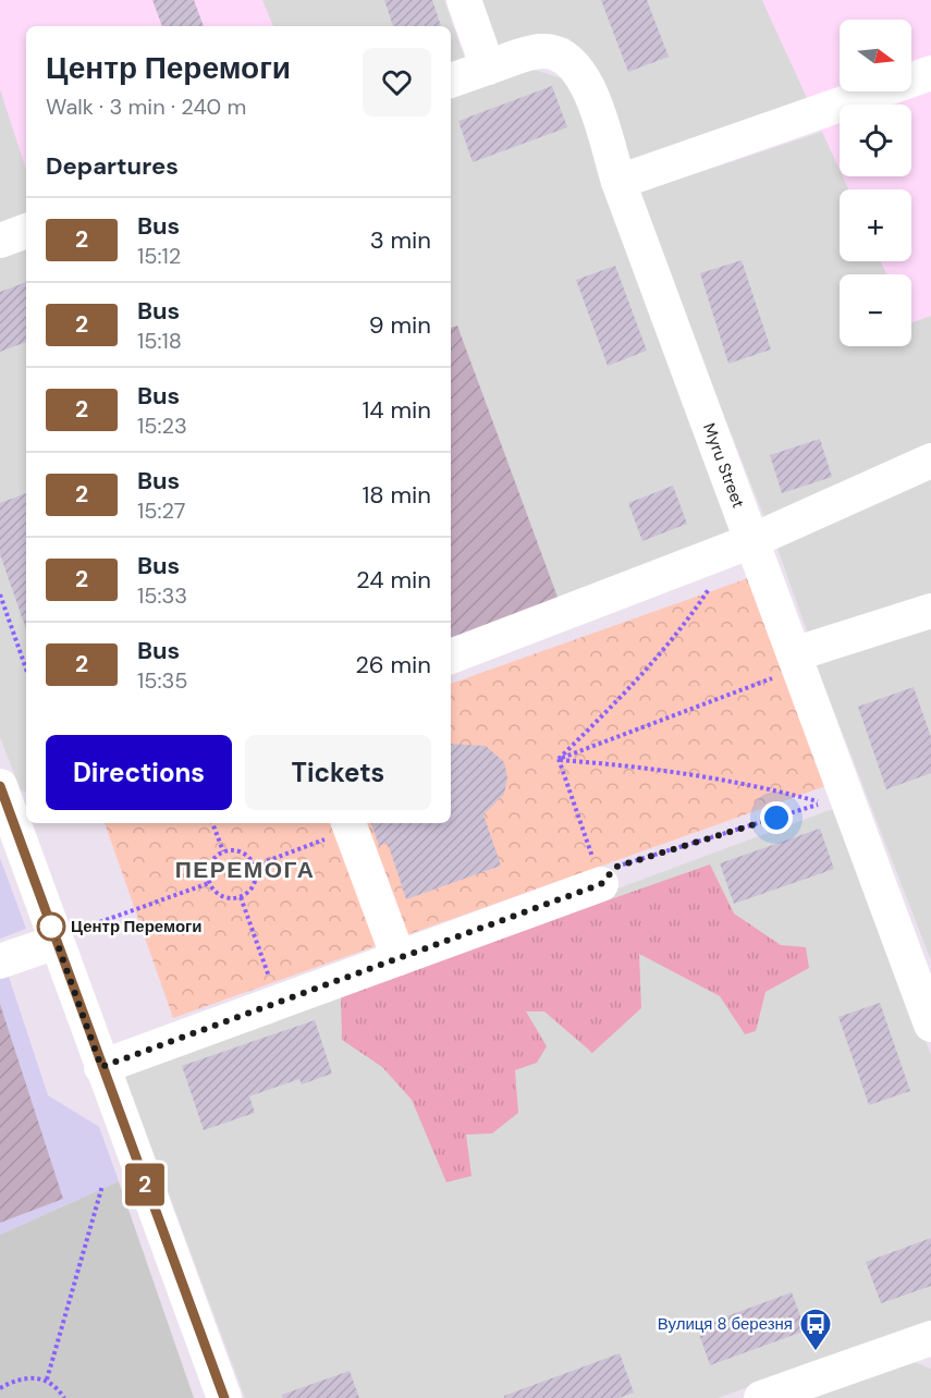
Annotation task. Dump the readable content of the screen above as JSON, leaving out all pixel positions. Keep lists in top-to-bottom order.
{
  "streets": {
    "street": ["Myru Street"]
  },
  "districts": ["ПЕРЕМОГА"],
  "places": {
    "other": ["Центр Перемоги"],
    "bus stop": ["Вулиця 8 березня"]
  },
  "lines": ["bus line 2"],
  "north": "right",
  "page": {
    "on_map": "2",
    "map_buttons": ["+", "−"],
    "heading": [
      ["Центр Перемоги", "Walk · 3 min · 240 m"],
      "Departures"
    ],
    "list": [
      {
        "mark": "2",
        "name": "Bus",
        "note": "15:12",
        "value": "3 min"
      },
      {
        "mark": "2",
        "name": "Bus",
        "note": "15:18",
        "value": "9 min"
      },
      {
        "mark": "2",
        "name": "Bus",
        "note": "15:23",
        "value": "14 min"
      },
      {
        "mark": "2",
        "name": "Bus",
        "note": "15:27",
        "value": "18 min"
      },
      {
        "mark": "2",
        "name": "Bus",
        "note": "15:33",
        "value": "24 min"
      },
      {
        "mark": "2",
        "name": "Bus",
        "note": "15:35",
        "value": "26 min"
      }
    ],
    "buttons": ["Directions", "Tickets"]
  }
}
